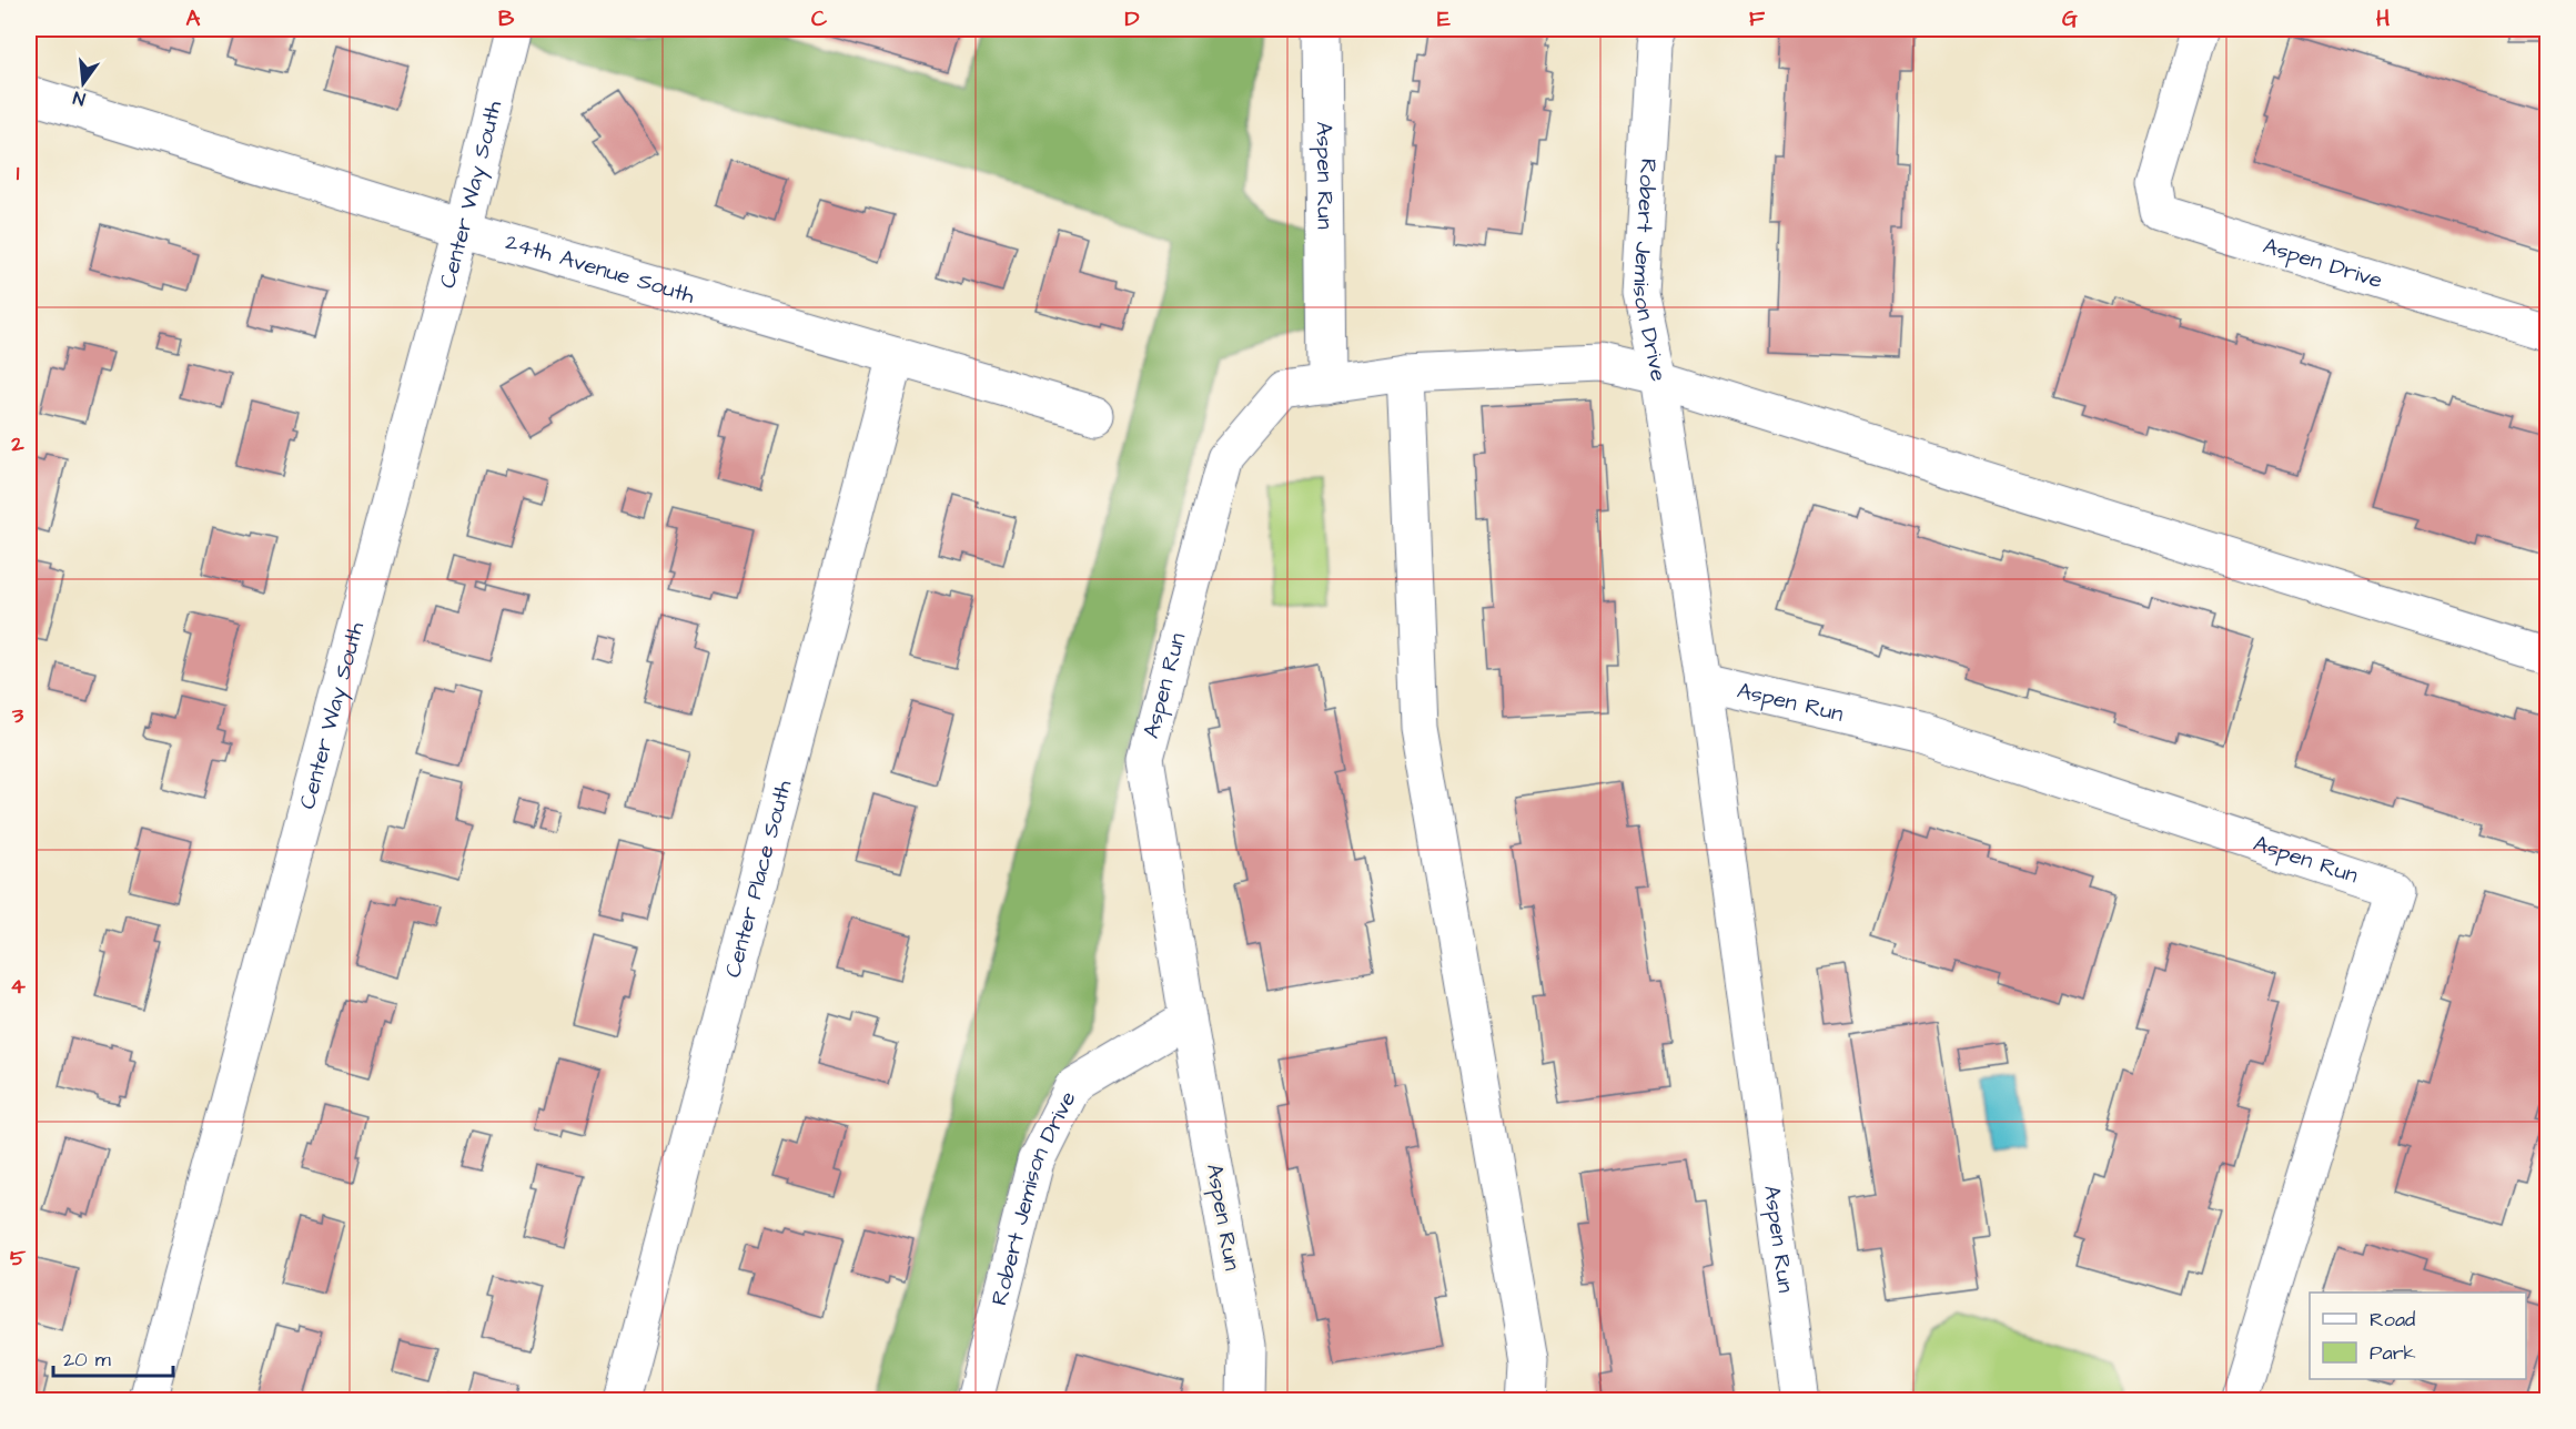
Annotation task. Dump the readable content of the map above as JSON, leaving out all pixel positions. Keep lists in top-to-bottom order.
{
  "streets": {
    "street": [
      "Aspen Run",
      "Center Way South",
      "Robert Jemison Drive",
      "Aspen Drive",
      "24th Avenue South",
      "Center Place South"
    ]
  },
  "crossings": [
    ["Aspen Run", "Robert Jemison Drive"],
    ["Center Way South", "24th Avenue South"],
    ["24th Avenue South", "Center Place South"]
  ],
  "legend": ["Road", "Park"],
  "scale_bar": "20 m",
  "north": "bottom",
  "grid": {
    "columns": [
      "A",
      "B",
      "C",
      "D",
      "E",
      "F",
      "G",
      "H"
    ],
    "rows": [
      "1",
      "2",
      "3",
      "4",
      "5"
    ]
  }
}
